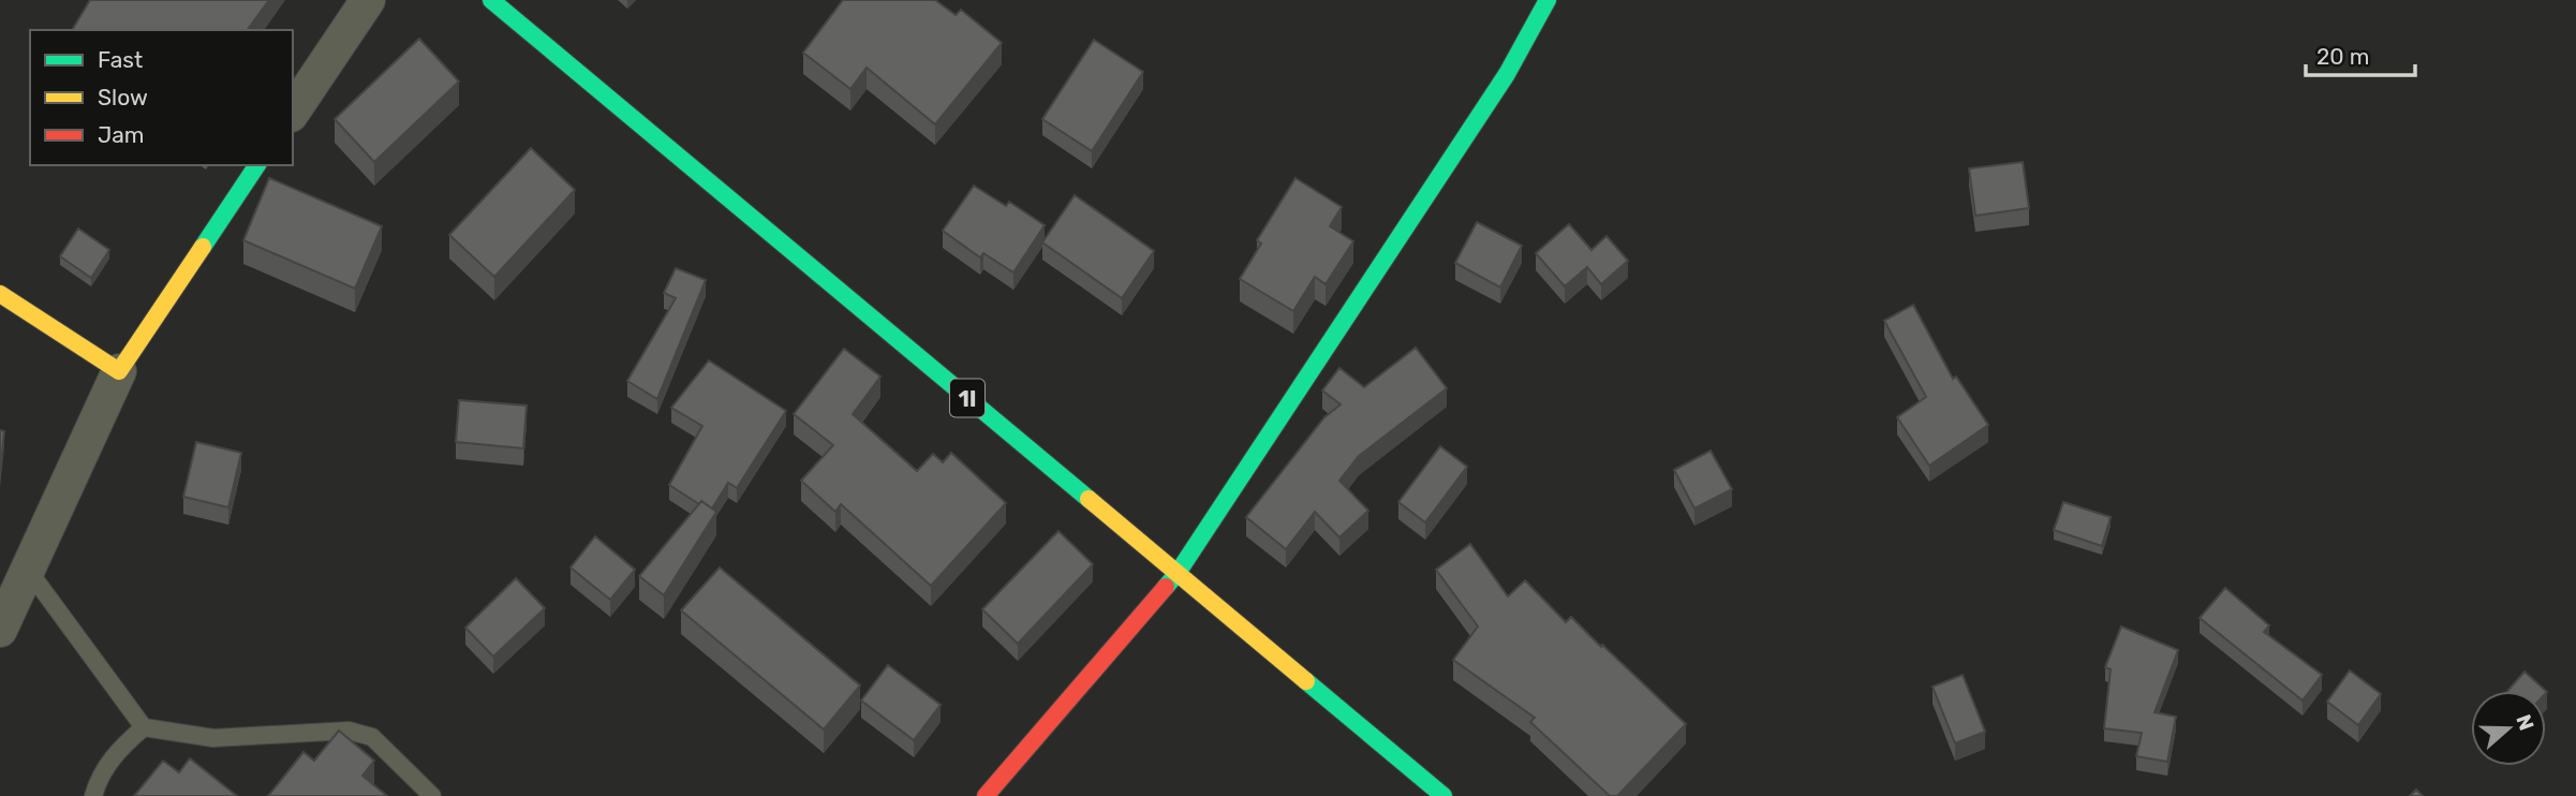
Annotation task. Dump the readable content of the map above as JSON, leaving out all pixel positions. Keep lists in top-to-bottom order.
{
  "streets": {
    "main road": ["1I"]
  },
  "legend": ["Fast", "Slow", "Jam"],
  "scale_bar": "20 m",
  "north": "right"
}
